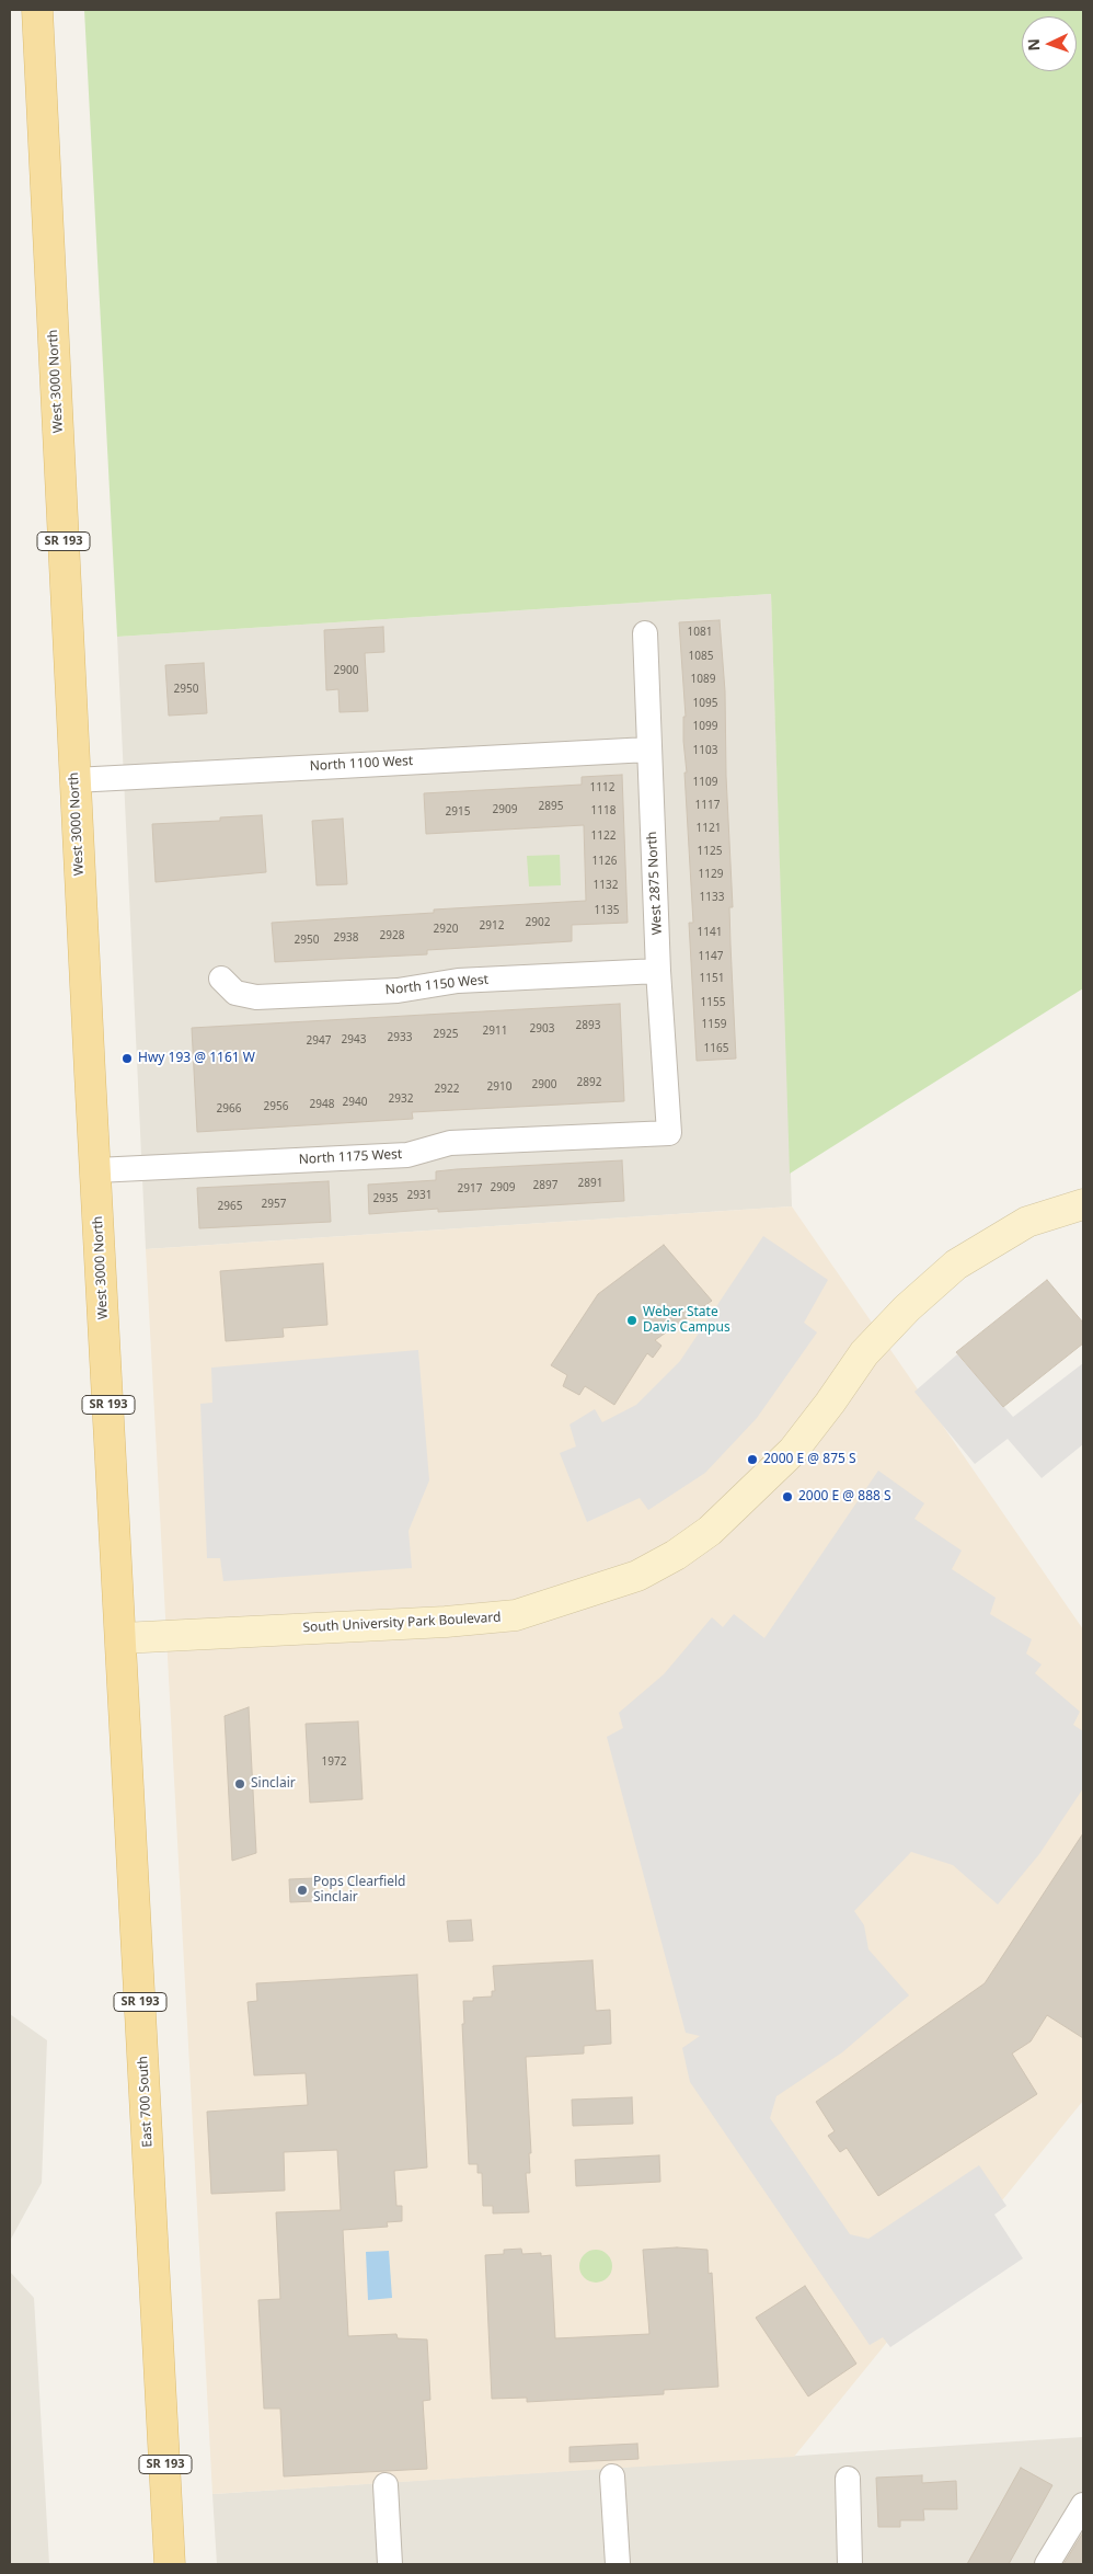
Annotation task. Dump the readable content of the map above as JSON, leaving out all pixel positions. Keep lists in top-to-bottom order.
{
  "streets": {
    "main road": ["West 3000 North", "SR 193", "East 700 South"],
    "street": [
      "North 1100 West",
      "West 2875 North",
      "North 1150 West",
      "North 1175 West",
      "South University Park Boulevard"
    ]
  },
  "crossings": [
    ["West 3000 North", "North 1100 West"],
    ["West 3000 North", "North 1175 West"],
    ["West 3000 North", "South University Park Boulevard"],
    ["West 3000 North", "East 700 South"],
    ["North 1100 West", "West 2875 North"],
    ["West 2875 North", "North 1150 West"],
    ["West 2875 North", "North 1175 West"],
    ["South University Park Boulevard", "East 700 South"]
  ],
  "places": [
    "Hwy 193 @ 1161 W",
    "Weber State Davis Campus",
    "2000 E @ 875 S",
    "2000 E @ 888 S",
    "Sinclair",
    "Pops Clearfield Sinclair"
  ],
  "house_numbers": [
    "1081",
    "1085",
    "2900",
    "1089",
    "2950",
    "1095",
    "1099",
    "1103",
    "1109",
    "1112",
    "1117",
    "2895",
    "2909",
    "1118",
    "2915",
    "1121",
    "1122",
    "1125",
    "1126",
    "1129",
    "1132",
    "1133",
    "1135",
    "2902",
    "2912",
    "2920",
    "1141",
    "2928",
    "2938",
    "2950",
    "1147",
    "1151",
    "1155",
    "1159",
    "2893",
    "2903",
    "2911",
    "2925",
    "2933",
    "2943",
    "2947",
    "1165",
    "2892",
    "2900",
    "2910",
    "2922",
    "2932",
    "2940",
    "2948",
    "2956",
    "2966",
    "2891",
    "2897",
    "2909",
    "2917",
    "2931",
    "2935",
    "2957",
    "2965",
    "1972"
  ],
  "north": "left"
}
